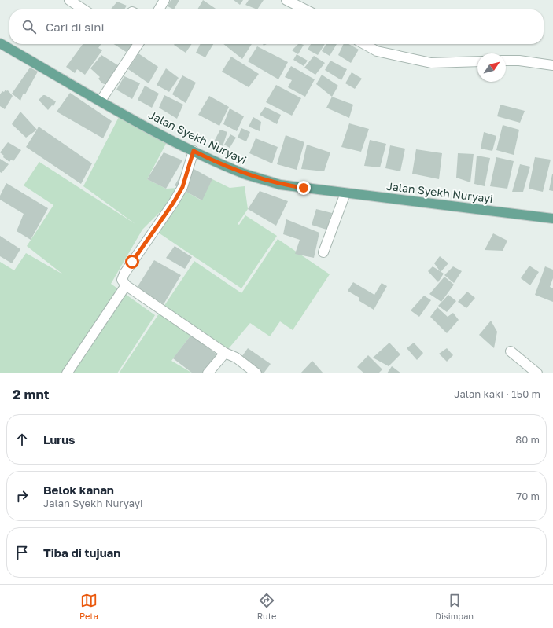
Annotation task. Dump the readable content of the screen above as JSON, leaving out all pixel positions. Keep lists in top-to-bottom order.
{
  "streets": {
    "main road": ["Jalan Syekh Nuryayi"]
  },
  "north": "top right",
  "page": {
    "search": "Cari di sini",
    "heading": ["2 mnt", "Jalan kaki · 150 m"],
    "list": [
      ["Lurus", "80 m"],
      ["Belok kanan", "Jalan Syekh Nuryayi", "70 m"],
      "Tiba di tujuan"
    ],
    "nav": ["Peta", "Rute", "Disimpan"]
  }
}
